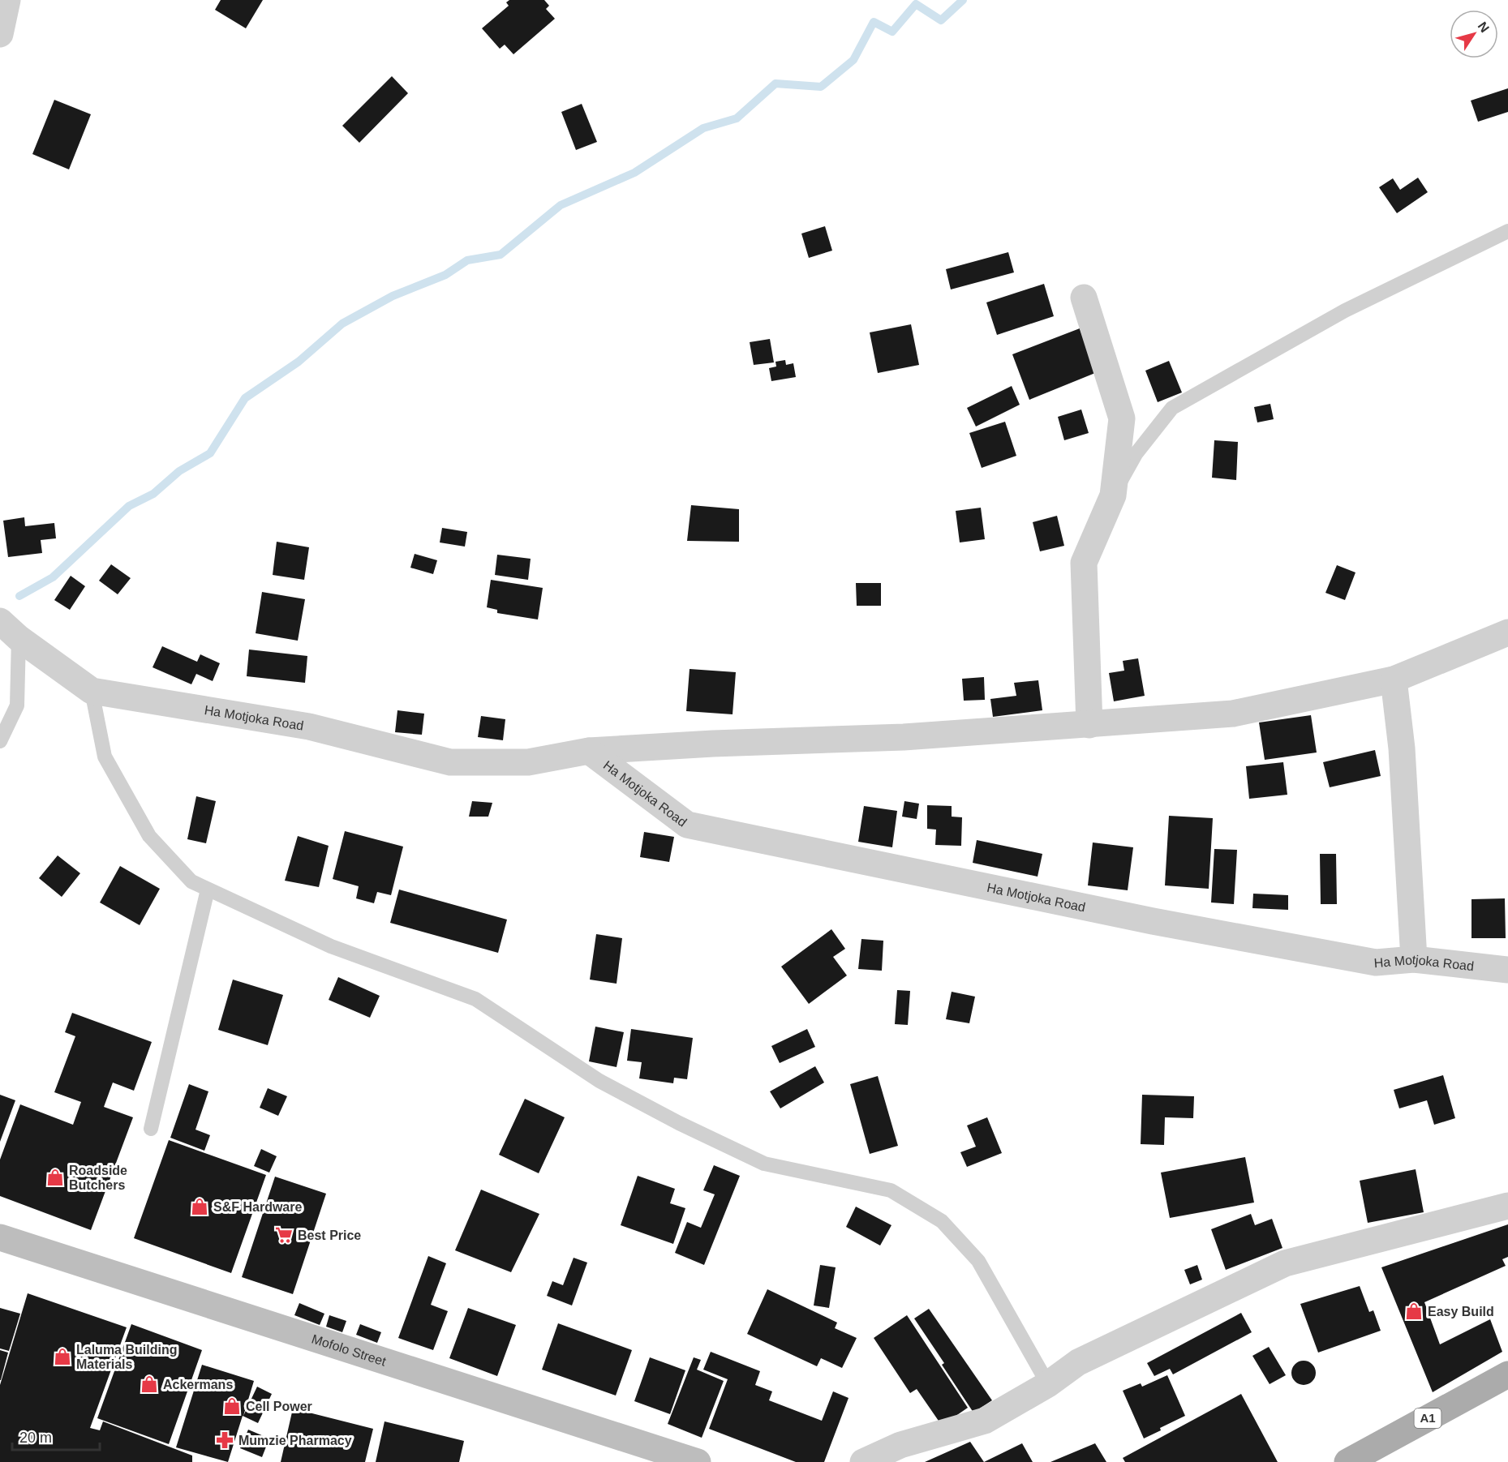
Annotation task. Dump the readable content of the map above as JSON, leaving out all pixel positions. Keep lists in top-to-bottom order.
{
  "streets": {
    "main road": ["Mofolo Street", "A1"],
    "street": ["Ha Motjoka Road"]
  },
  "places": {
    "shop": [
      "Roadside Butchers",
      "S&F Hardware",
      "Easy Build",
      "Laluma Building Materials",
      "Ackermans",
      "Cell Power"
    ],
    "supermarket": ["Best Price"],
    "pharmacy": ["Mumzie Pharmacy"]
  },
  "scale_bar": "20 m",
  "north": "top right"
}
